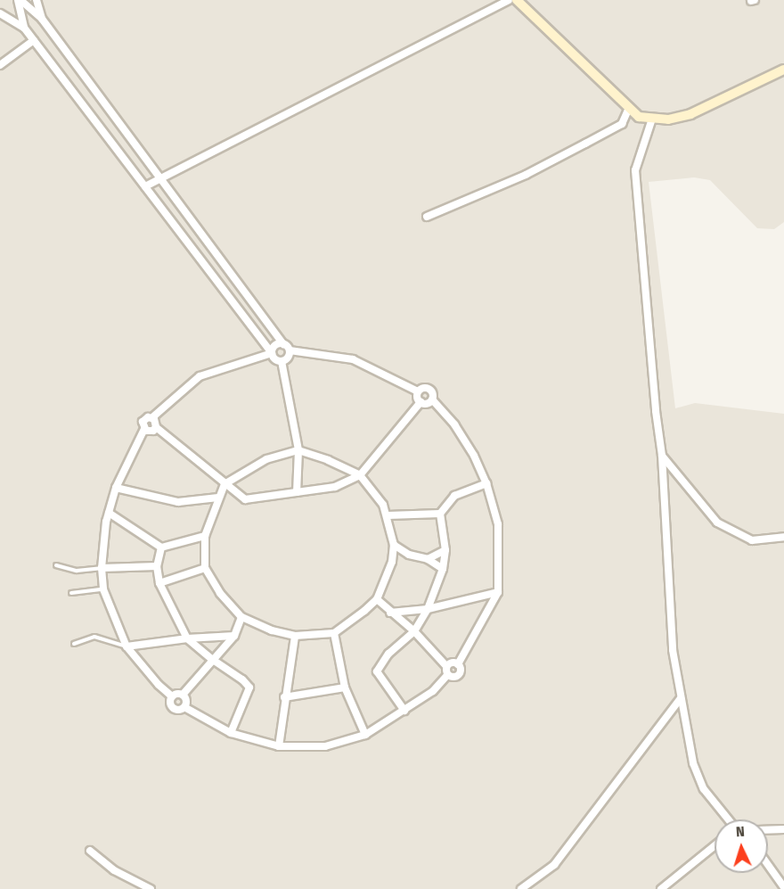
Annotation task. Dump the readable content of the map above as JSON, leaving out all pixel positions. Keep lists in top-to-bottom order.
{
  "north": "top"
}
